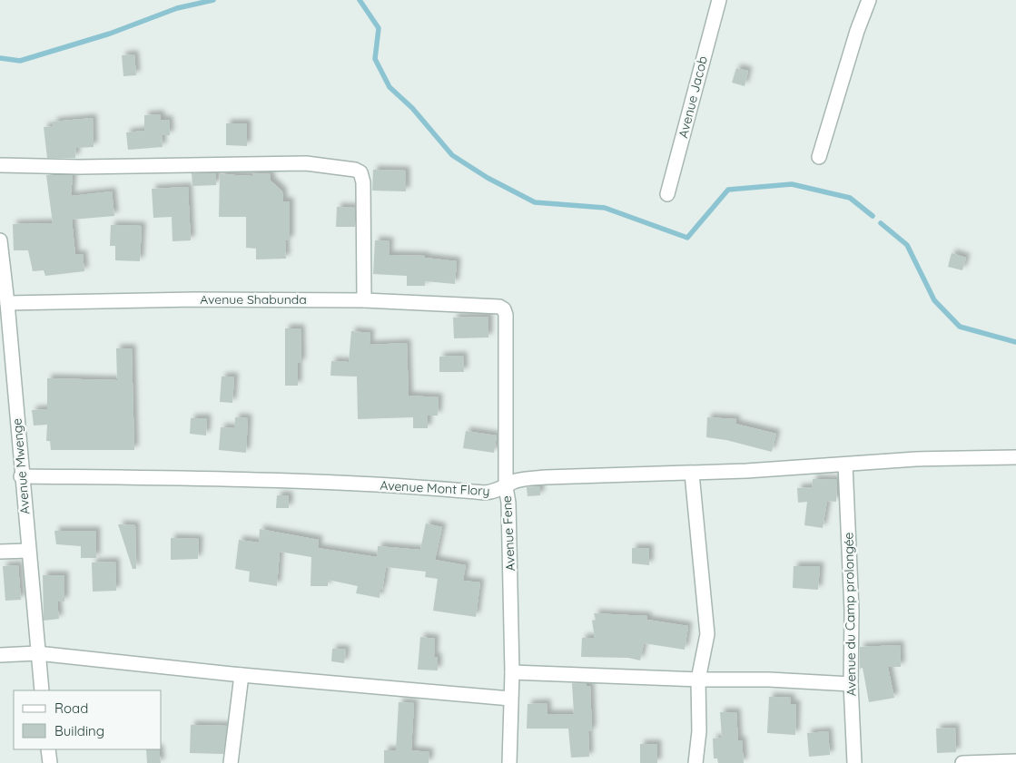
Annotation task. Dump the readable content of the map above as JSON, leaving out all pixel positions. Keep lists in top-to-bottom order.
{
  "streets": {
    "street": [
      "Avenue Jacob",
      "Avenue Shabunda",
      "Avenue Mwenge",
      "Avenue Mont Flory",
      "Avenue Fene",
      "Avenue du Camp prolongée"
    ]
  },
  "crossings": [
    ["Avenue Shabunda", "Avenue Mwenge"],
    ["Avenue Shabunda", "Avenue Fene"],
    ["Avenue Mwenge", "Avenue Mont Flory"],
    ["Avenue Mont Flory", "Avenue Fene"],
    ["Avenue Mont Flory", "Avenue du Camp prolongée"]
  ],
  "legend": ["Road", "Building"]
}
